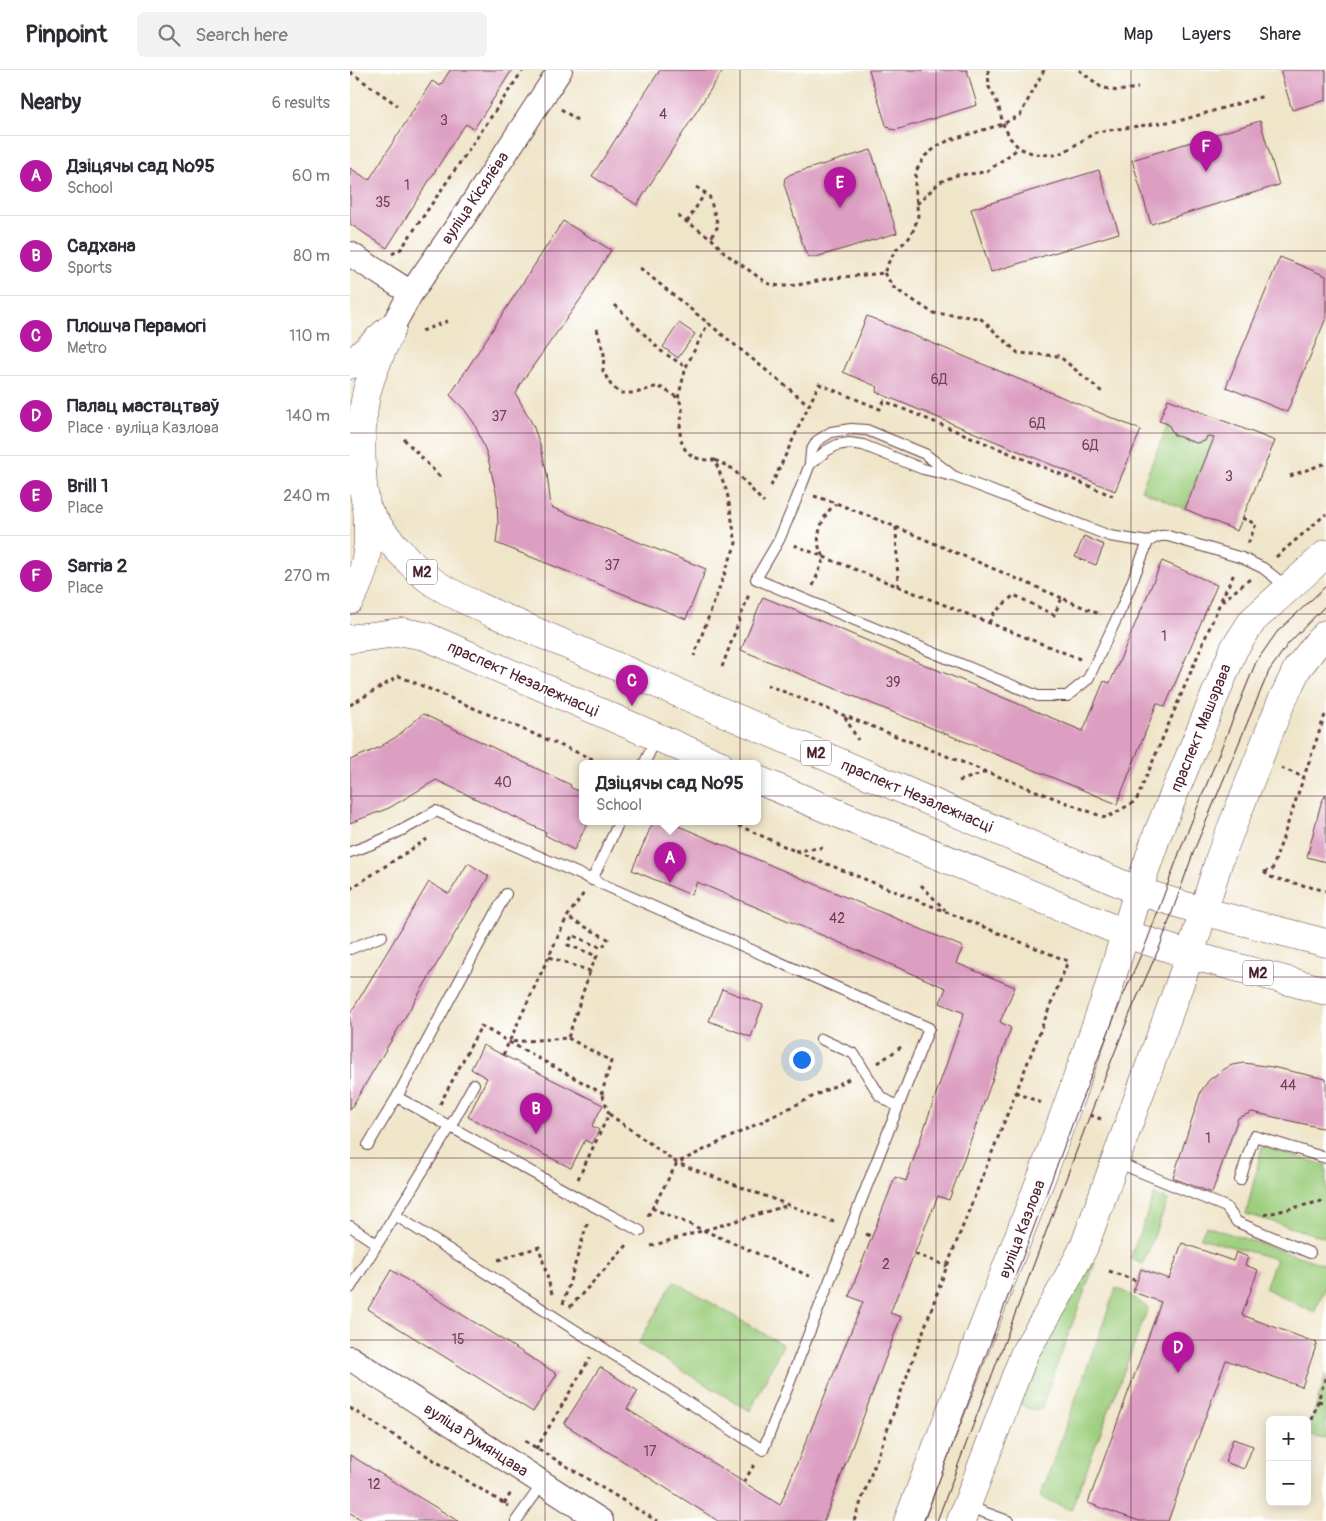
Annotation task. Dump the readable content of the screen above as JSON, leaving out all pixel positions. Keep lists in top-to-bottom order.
{
  "streets": {
    "main road": [
      "М2",
      "праспект Незалежнасці",
      "праспект Машэрава",
      "вуліца Казлова"
    ],
    "street": ["вуліца Кісялёва", "вуліца Румянцава"]
  },
  "crossings": [
    ["М2", "праспект Незалежнасці"],
    ["М2", "праспект Машэрава"],
    ["М2", "вуліца Казлова"],
    ["праспект Незалежнасці", "праспект Машэрава"],
    ["праспект Машэрава", "вуліца Казлова"]
  ],
  "house_numbers": [
    "4",
    "3",
    "1",
    "35",
    "6Д",
    "37",
    "6Д",
    "6Д",
    "3",
    "37",
    "1",
    "39",
    "40",
    "42",
    "44",
    "1",
    "2",
    "15",
    "17",
    "12"
  ],
  "page": {
    "header": "Pinpoint",
    "search": "Search here",
    "nav": ["Map", "Layers", "Share"],
    "heading": ["Nearby", "6 results"],
    "pins": [
      "F",
      "E",
      "C",
      "A",
      "B",
      "D"
    ],
    "list": [
      {
        "mark": "A",
        "name": "Дзіцячы сад №95",
        "note": "School",
        "value": "60 m"
      },
      {
        "mark": "B",
        "name": "Садхана",
        "note": "Sports",
        "value": "80 m"
      },
      {
        "mark": "C",
        "name": "Плошча Перамогі",
        "note": "Metro",
        "value": "110 m"
      },
      {
        "mark": "D",
        "name": "Палац мастацтваў",
        "note": "Place · вуліца Казлова",
        "value": "140 m"
      },
      {
        "mark": "E",
        "name": "Brill 1",
        "note": "Place",
        "value": "240 m"
      },
      {
        "mark": "F",
        "name": "Sarria 2",
        "note": "Place",
        "value": "270 m"
      }
    ],
    "popup": ["Дзіцячы сад №95", "School"],
    "map_buttons": ["+", "−"]
  }
}
